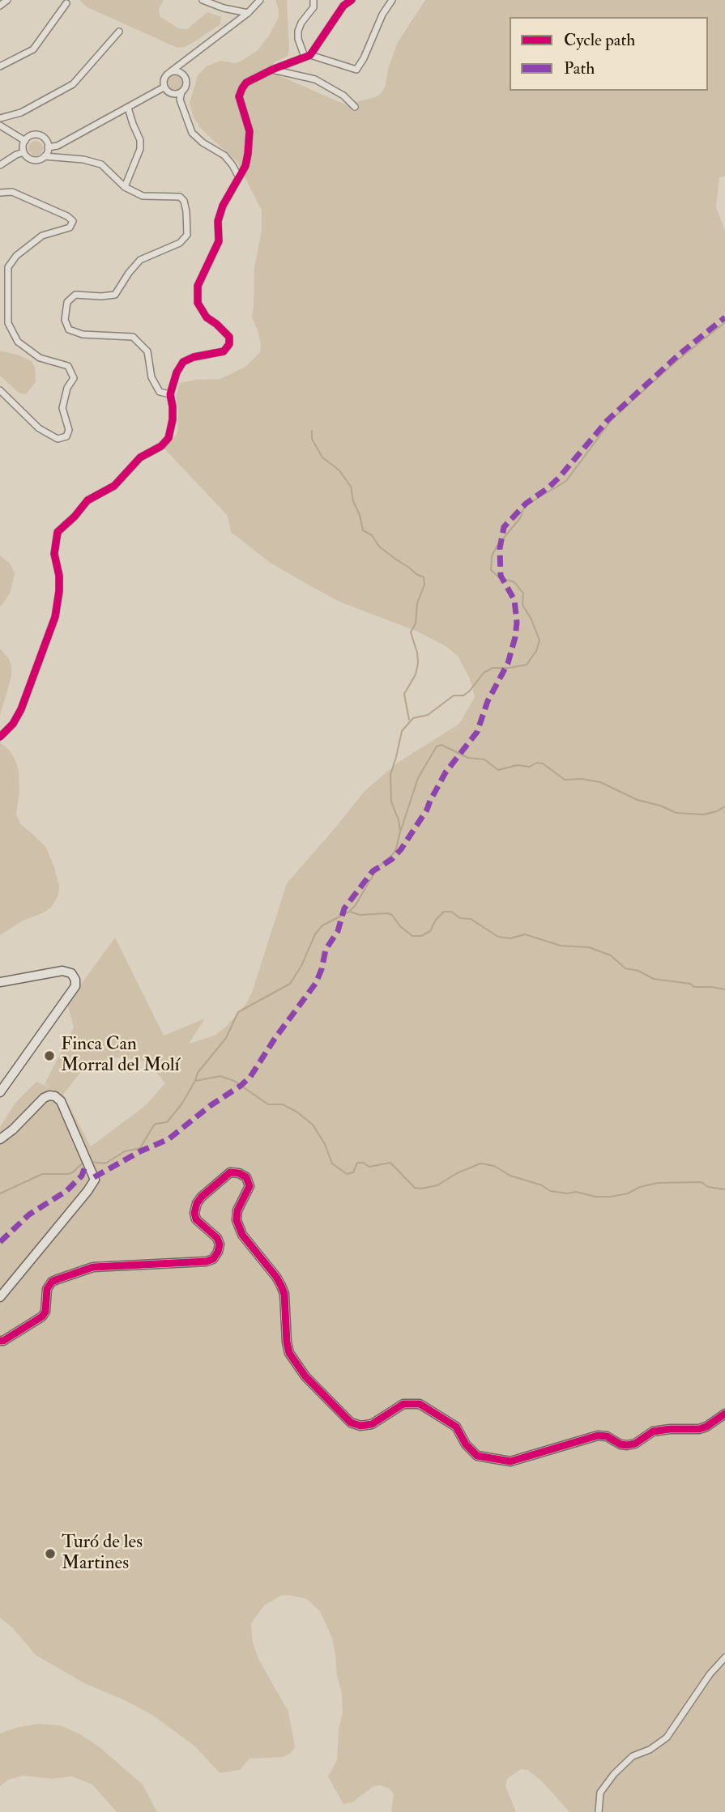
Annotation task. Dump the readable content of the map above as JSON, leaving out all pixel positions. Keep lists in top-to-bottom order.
{
  "places": ["Finca Can Morral del Molí", "Turó de les Martines"],
  "legend": ["Cycle path", "Path"]
}
